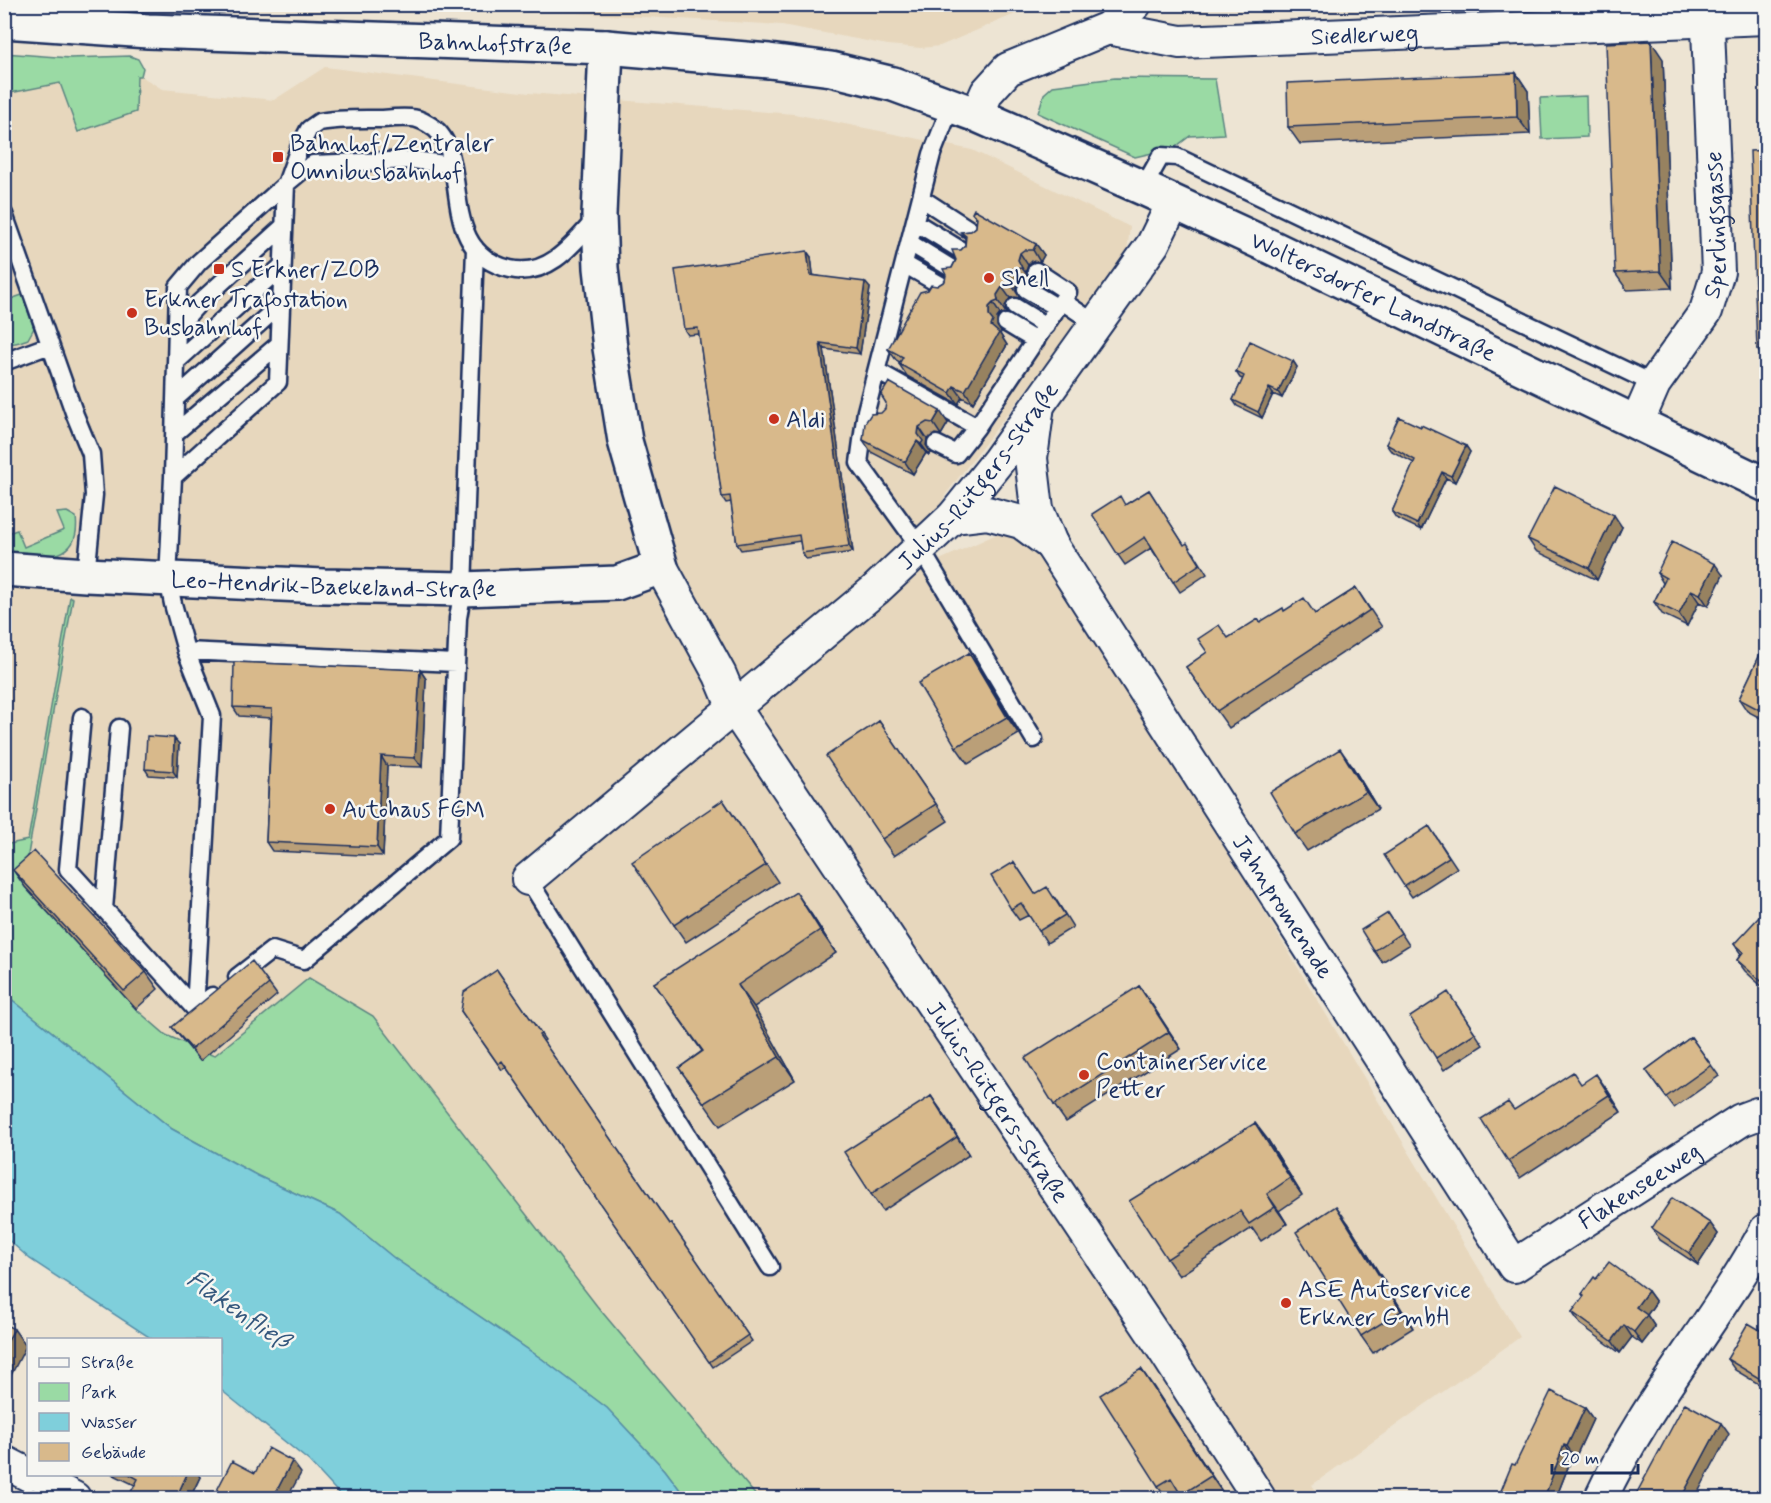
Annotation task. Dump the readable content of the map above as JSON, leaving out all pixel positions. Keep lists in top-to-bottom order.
{
  "streets": {
    "main road": [
      "Bahnhofstraße",
      "Woltersdorfer Landstraße",
      "Julius-Rütgers-Straße",
      "Leo-Hendrik-Baekeland-Straße"
    ],
    "street": [
      "Siedlerweg",
      "Sperlingsgasse",
      "Jahnpromenade",
      "Flakenseeweg"
    ]
  },
  "crossings": [
    ["Siedlerweg", "Sperlingsgasse"],
    ["Bahnhofstraße", "Woltersdorfer Landstraße"],
    ["Bahnhofstraße", "Julius-Rütgers-Straße"],
    ["Sperlingsgasse", "Woltersdorfer Landstraße"],
    ["Woltersdorfer Landstraße", "Julius-Rütgers-Straße"],
    ["Julius-Rütgers-Straße", "Leo-Hendrik-Baekeland-Straße"],
    ["Julius-Rütgers-Straße", "Jahnpromenade"],
    ["Jahnpromenade", "Flakenseeweg"]
  ],
  "water": ["Flakenfließ"],
  "places": {
    "transit": ["Bahnhof/Zentraler Omnibusbahnhof", "S Erkner/ZOB"],
    "other": [
      "Shell",
      "Erkner Trafostation Busbahnhof",
      "Aldi",
      "Autohaus FGM",
      "Containerservice Petter",
      "ASE Autoservice Erkner GmbH"
    ]
  },
  "legend": [
    "Straße",
    "Park",
    "Wasser",
    "Gebäude"
  ],
  "scale_bar": "20 m"
}
